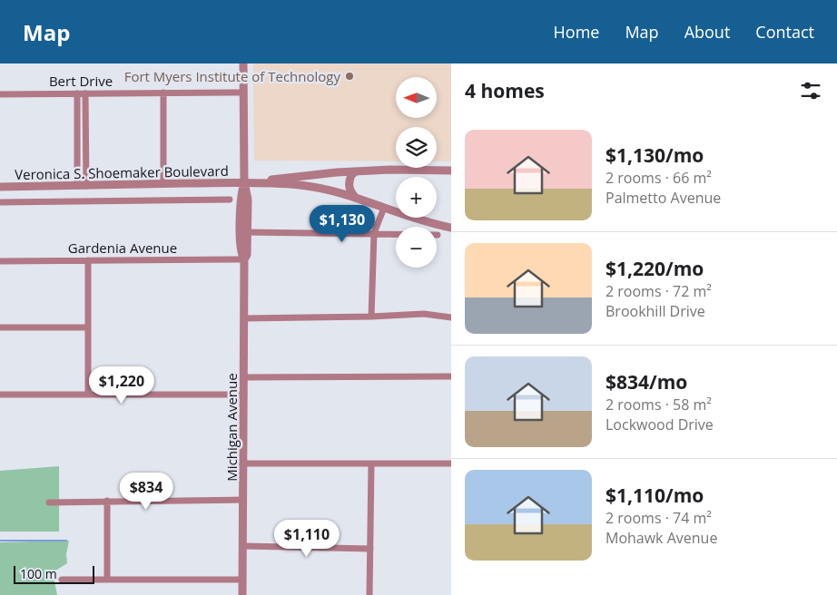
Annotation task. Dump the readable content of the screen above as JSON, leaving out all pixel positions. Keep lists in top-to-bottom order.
{
  "streets": {
    "street": [
      "Bert Drive",
      "Veronica S. Shoemaker Boulevard",
      "Gardenia Avenue",
      "Michigan Avenue"
    ]
  },
  "crossings": [
    ["Bert Drive", "Michigan Avenue"],
    ["Veronica S. Shoemaker Boulevard", "Michigan Avenue"],
    ["Gardenia Avenue", "Michigan Avenue"]
  ],
  "places": ["Fort Myers Institute of Technology"],
  "scale_bar": "100 m",
  "north": "left",
  "page": {
    "header": "Map",
    "nav": [
      "Home",
      "Map",
      "About",
      "Contact"
    ],
    "heading": "4 homes",
    "map_buttons": ["+", "−"],
    "list": [
      {
        "name": "$1,130/mo",
        "note": "2 rooms · 66 m² · Palmetto Avenue"
      },
      {
        "name": "$1,220/mo",
        "note": "2 rooms · 72 m² · Brookhill Drive"
      },
      {
        "name": "$834/mo",
        "note": "2 rooms · 58 m² · Lockwood Drive"
      },
      {
        "name": "$1,110/mo",
        "note": "2 rooms · 74 m² · Mohawk Avenue"
      }
    ],
    "price": [
      "$1,130",
      "$1,220",
      "$834",
      "$1,110"
    ],
    "scale": "100 m"
  }
}
